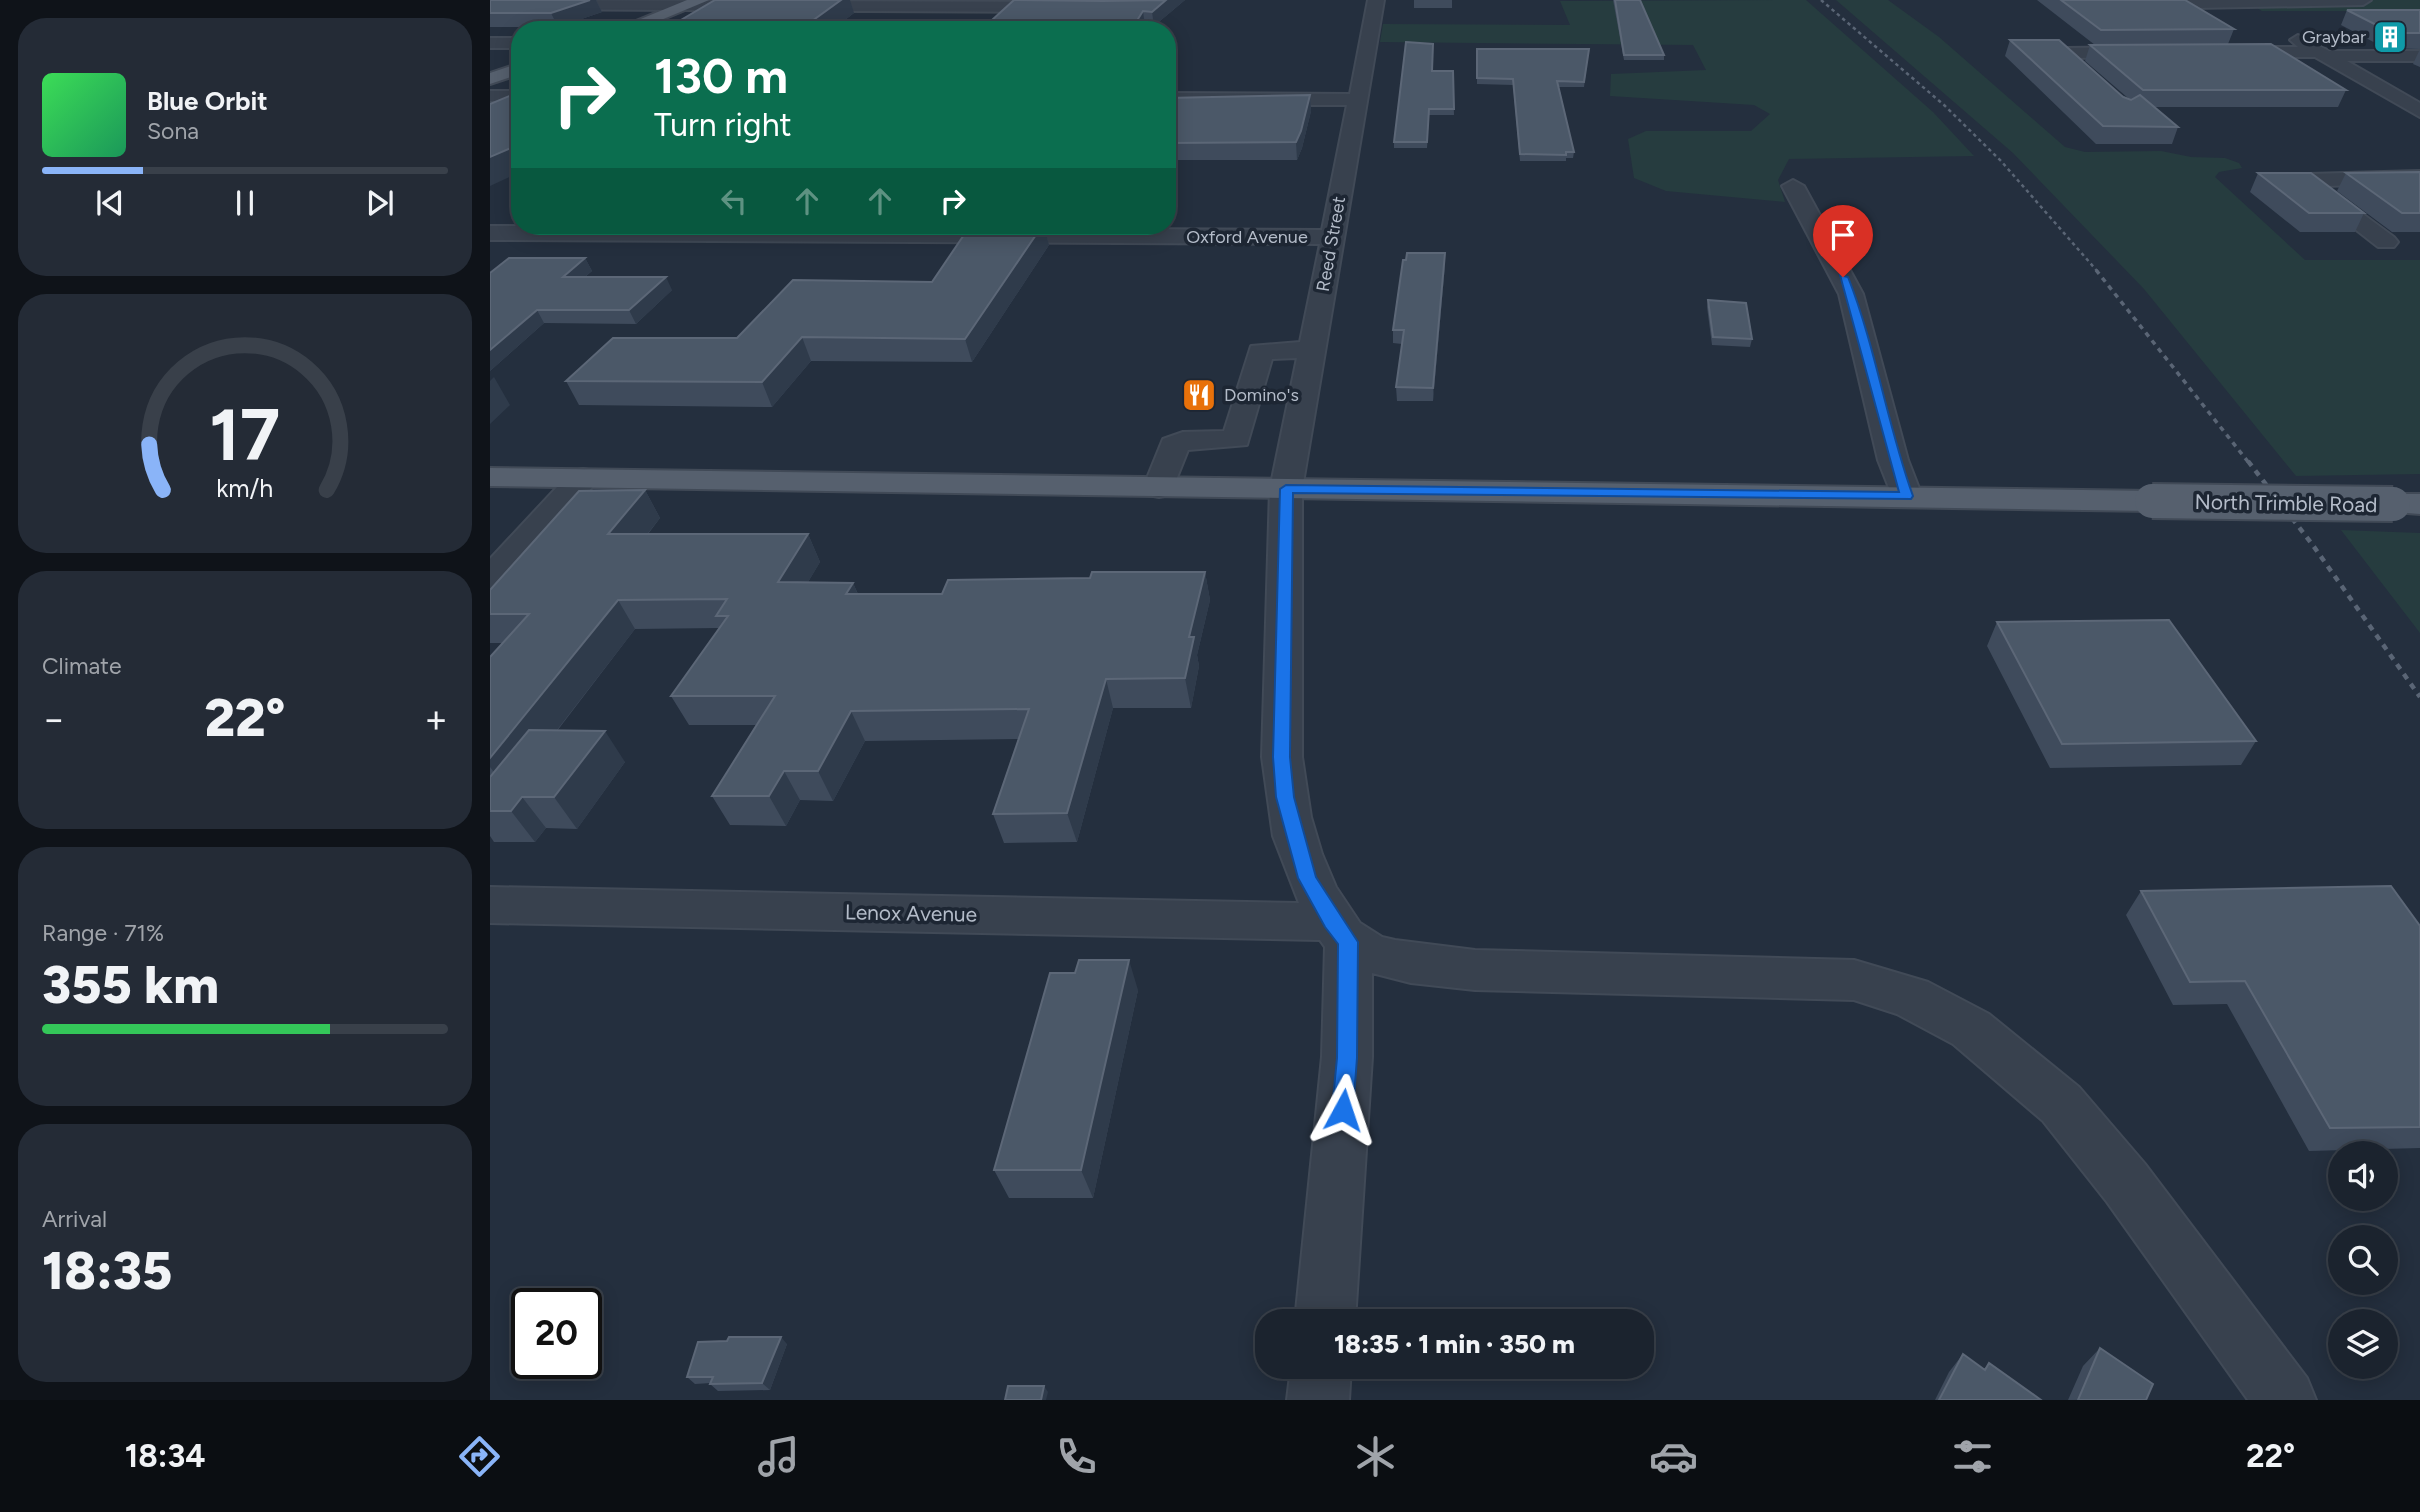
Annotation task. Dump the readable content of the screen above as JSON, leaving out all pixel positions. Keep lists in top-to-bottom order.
{
  "streets": {
    "main road": ["North Trimble Road"],
    "street": ["Oxford Avenue", "Reed Street", "Lenox Avenue"]
  },
  "crossings": [
    ["Oxford Avenue", "Reed Street"],
    ["Reed Street", "North Trimble Road"],
    ["Reed Street", "Lenox Avenue"]
  ],
  "places": {
    "building": ["Graybar"],
    "restaurant": ["Domino's"]
  },
  "page": {
    "turn": ["130 m", "Turn right"],
    "song": ["Blue Orbit", "Sona"],
    "tile": [
      "Climate",
      ["Range · 71%", "355 km"],
      ["Arrival", "18:35"]
    ],
    "heat": ["−", "22°", "+"],
    "limit": "20",
    "trip": "18:35 · 1 min · 350 m",
    "tabs": ["18:34", "22°"],
    "gauge": ["17", "km/h"]
  }
}
